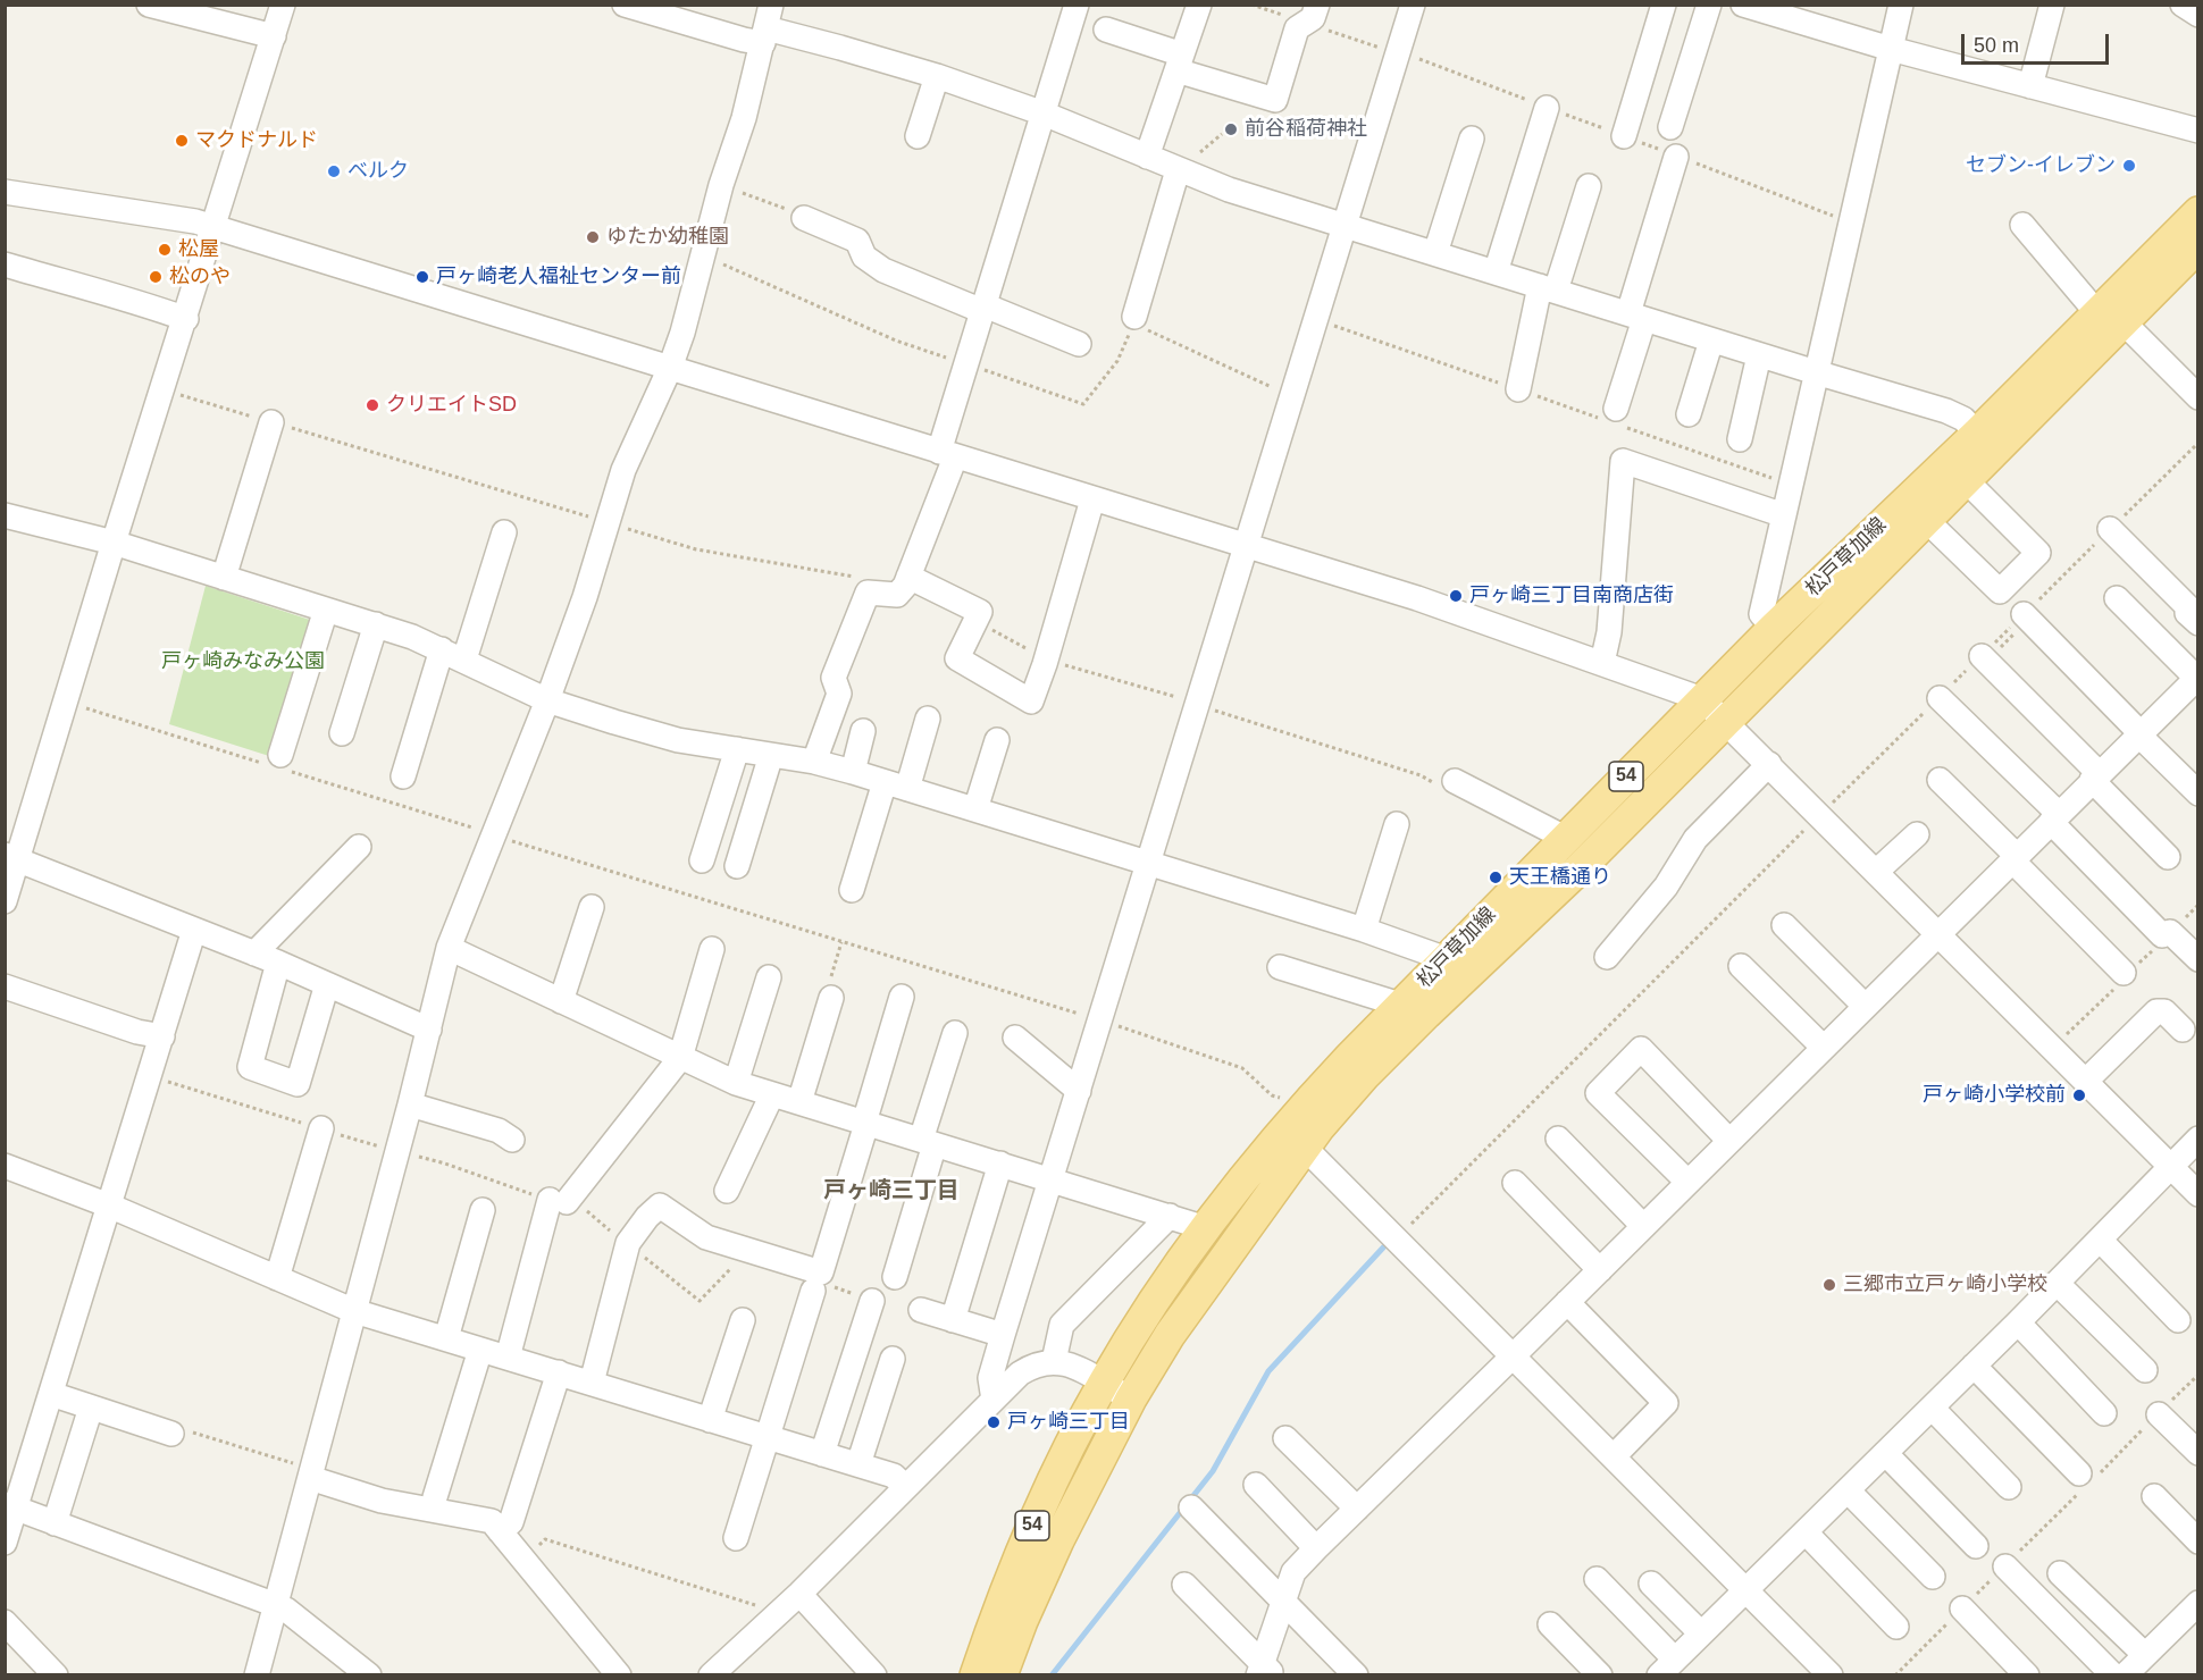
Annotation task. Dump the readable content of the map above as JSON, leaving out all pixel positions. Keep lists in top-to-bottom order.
{
  "streets": {
    "main road": ["松戸草加線", "54"]
  },
  "districts": ["戸ヶ崎三丁目"],
  "parks": ["戸ヶ崎みなみ公園"],
  "places": [
    "前谷稲荷神社",
    "マクドナルド",
    "セブン-イレブン",
    "ベルク",
    "ゆたか幼稚園",
    "松屋",
    "松のや",
    "戸ヶ崎老人福祉センター前",
    "クリエイトSD",
    "戸ヶ崎三丁目南商店街",
    "天王橋通り",
    "戸ヶ崎小学校前",
    "三郷市立戸ヶ崎小学校",
    "戸ヶ崎三丁目"
  ],
  "scale_bar": "50 m"
}
